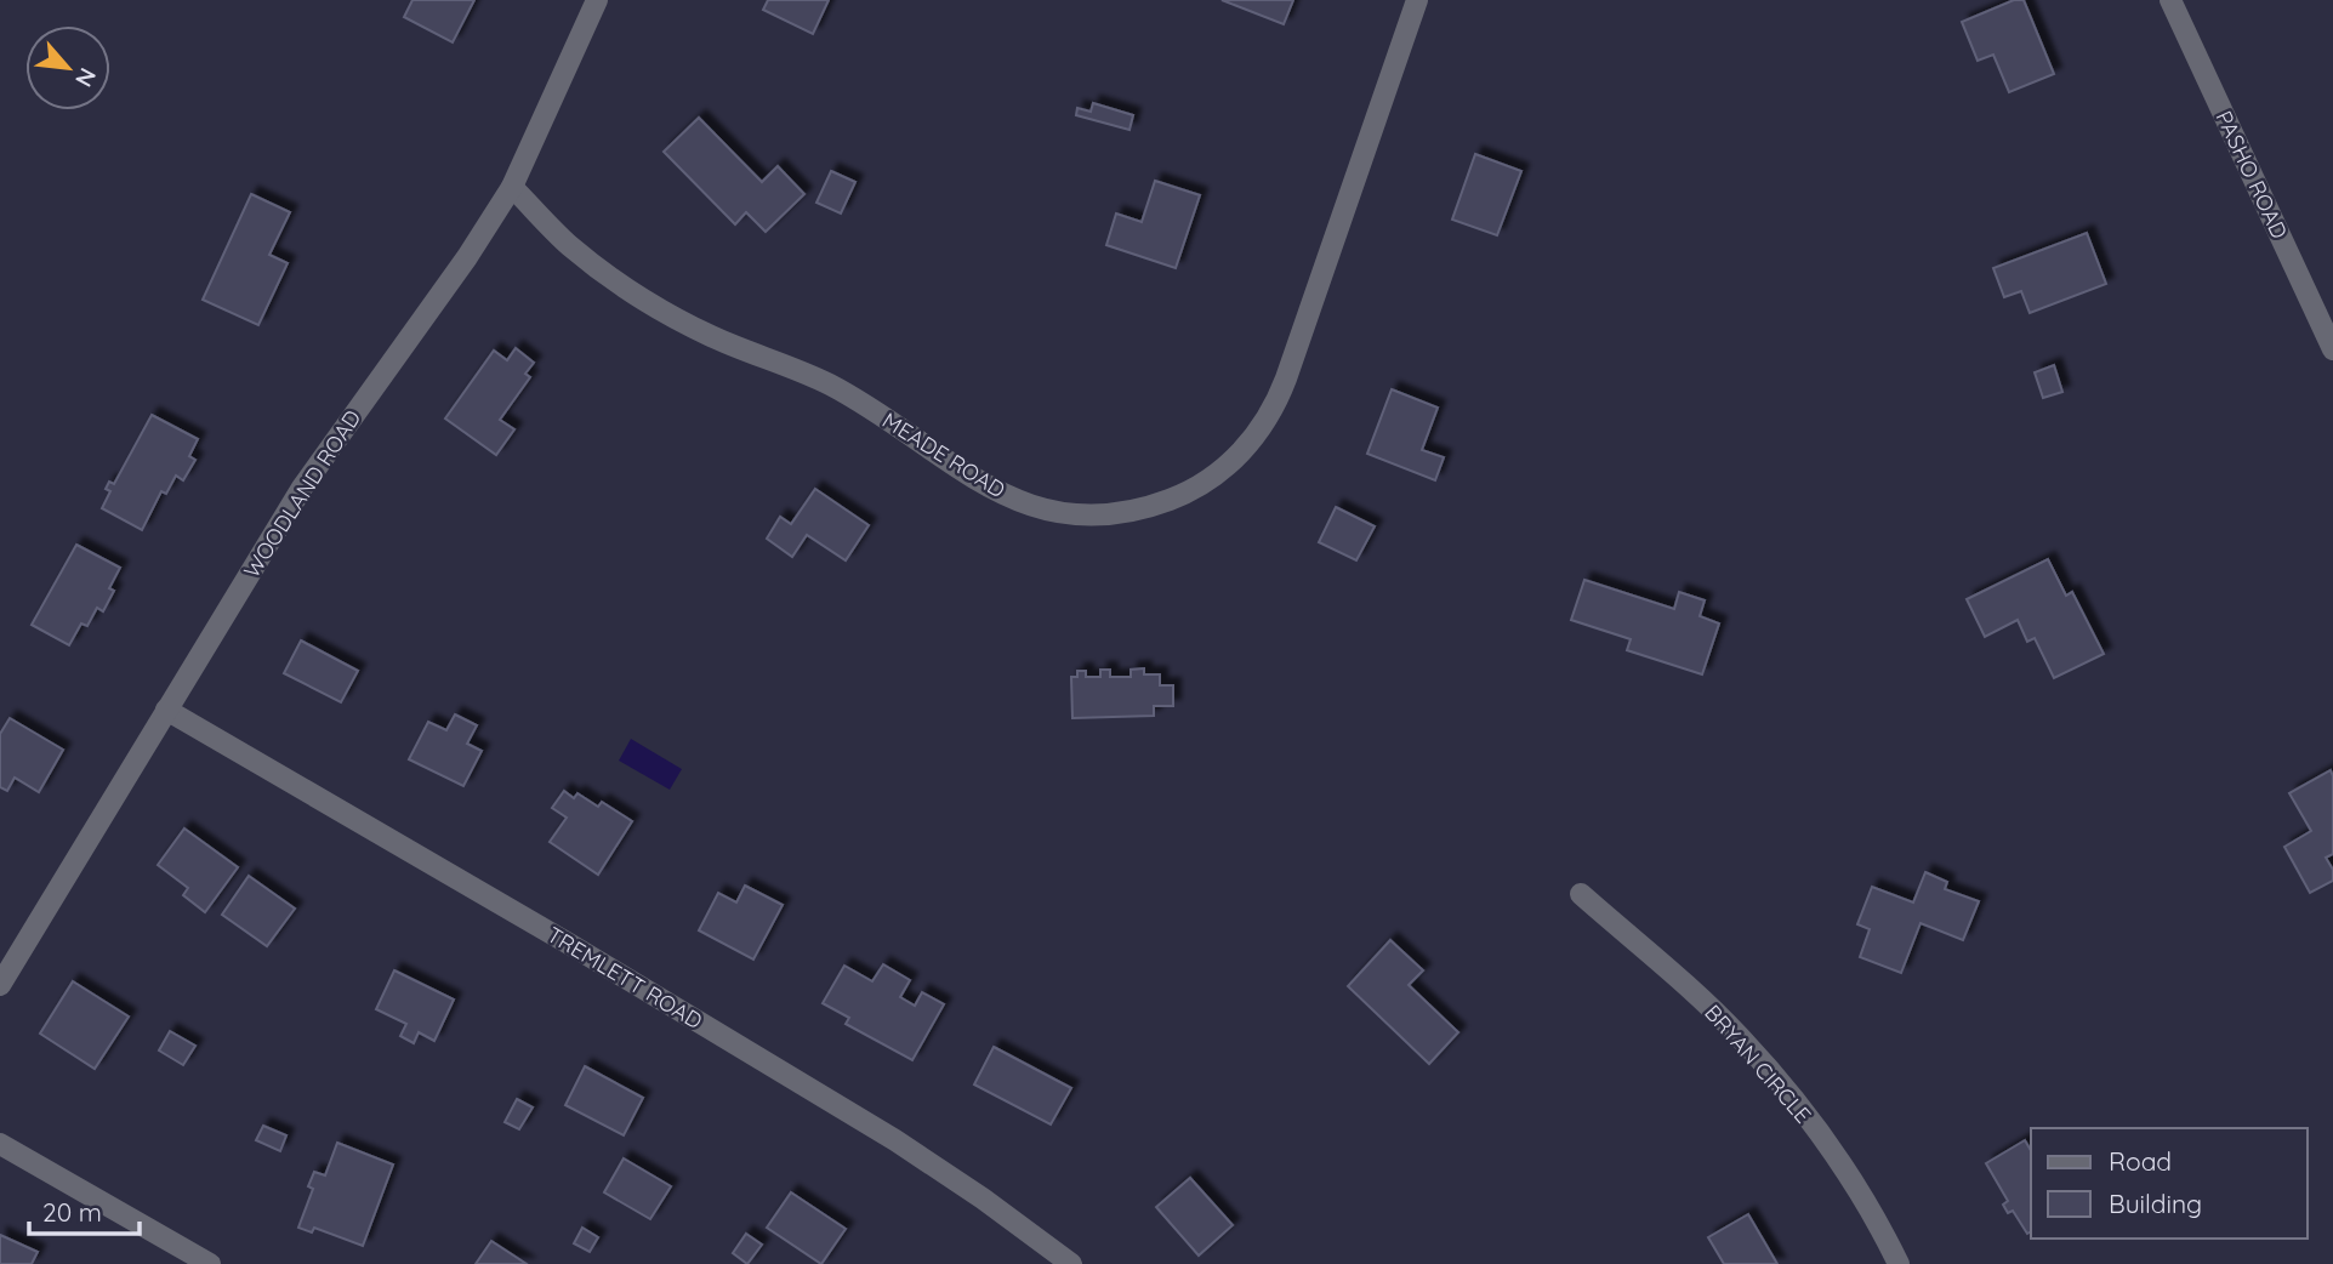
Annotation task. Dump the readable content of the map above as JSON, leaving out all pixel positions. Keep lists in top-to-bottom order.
{
  "streets": {
    "street": [
      "PASHO ROAD",
      "MEADE ROAD",
      "WOODLAND ROAD",
      "TREMLETT ROAD",
      "BRYAN CIRCLE"
    ]
  },
  "crossings": [
    ["MEADE ROAD", "WOODLAND ROAD"],
    ["WOODLAND ROAD", "TREMLETT ROAD"]
  ],
  "legend": ["Road", "Building"],
  "scale_bar": "20 m",
  "north": "bottom right"
}
